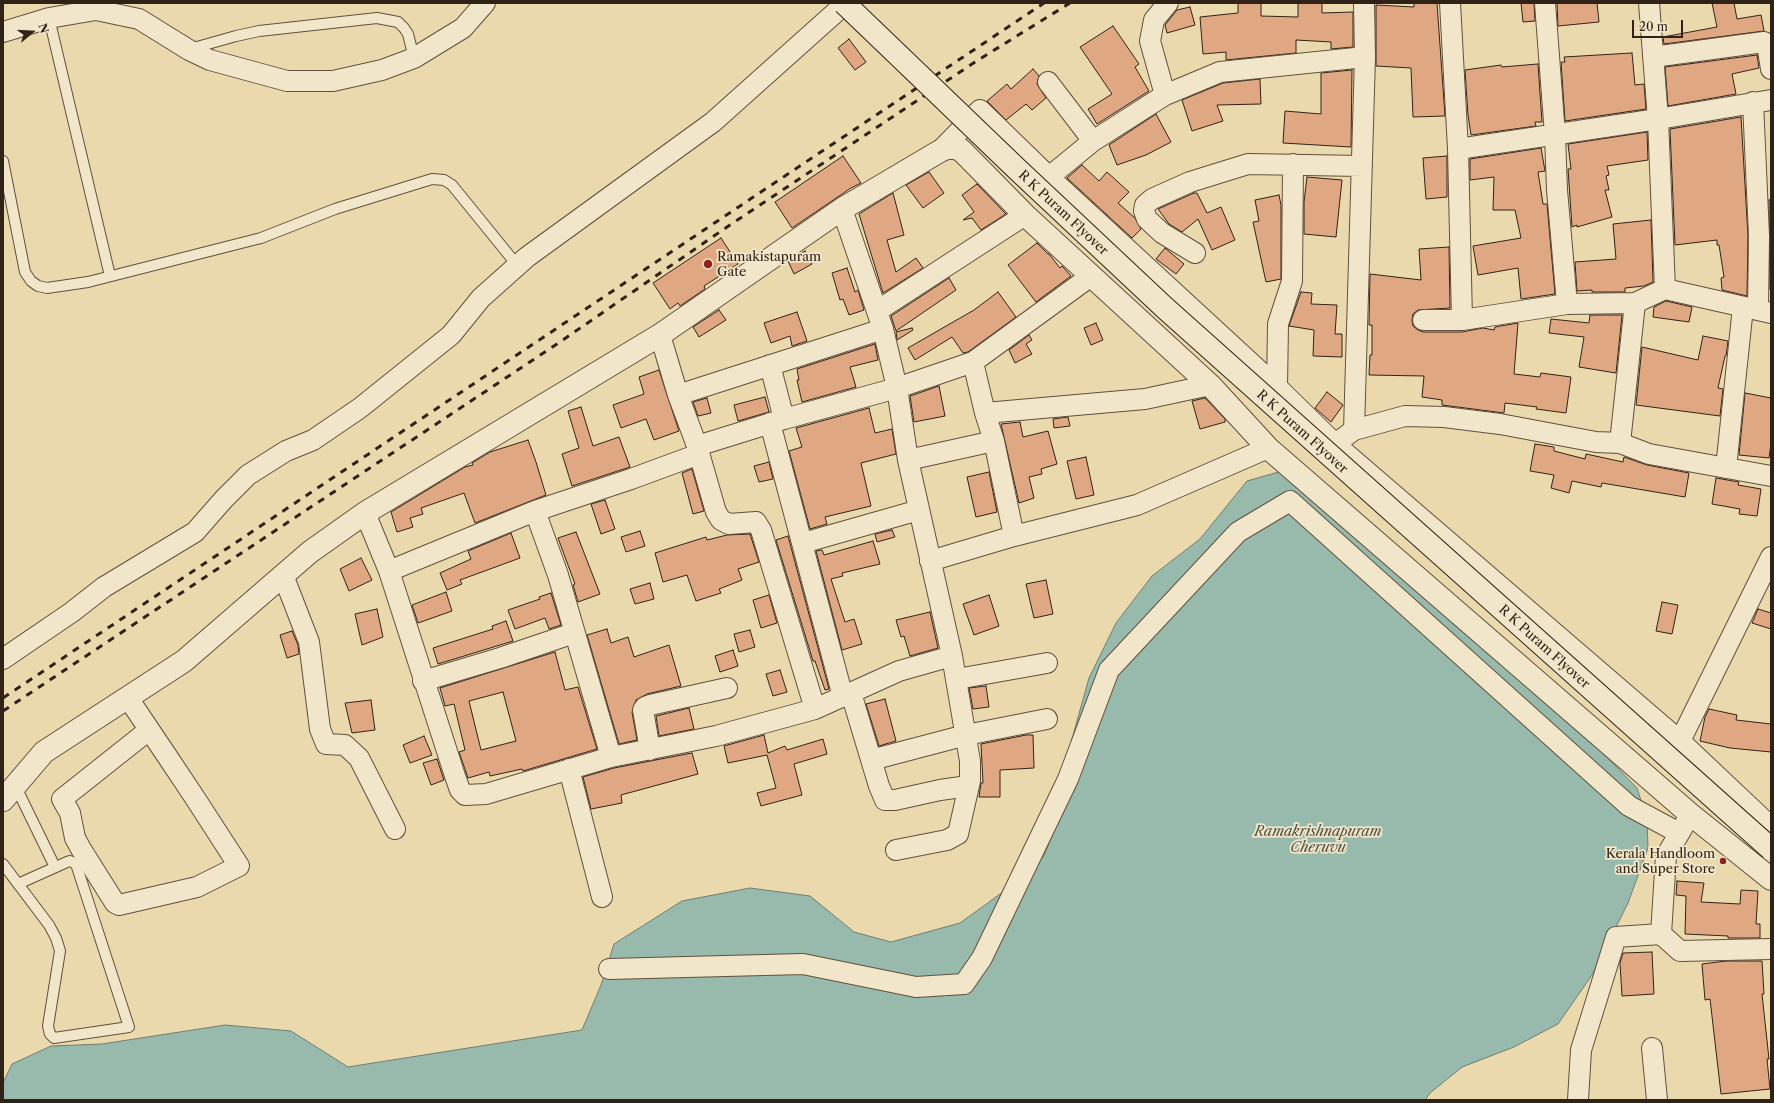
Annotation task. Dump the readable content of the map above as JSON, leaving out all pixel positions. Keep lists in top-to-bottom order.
{
  "streets": {
    "street": ["R K Puram Flyover"]
  },
  "water": ["Ramakrishnapuram Cheruvu"],
  "places": ["Ramakistapuram Gate", "Kerala Handloom and Super Store"],
  "scale_bar": "20 m",
  "north": "right"
}
